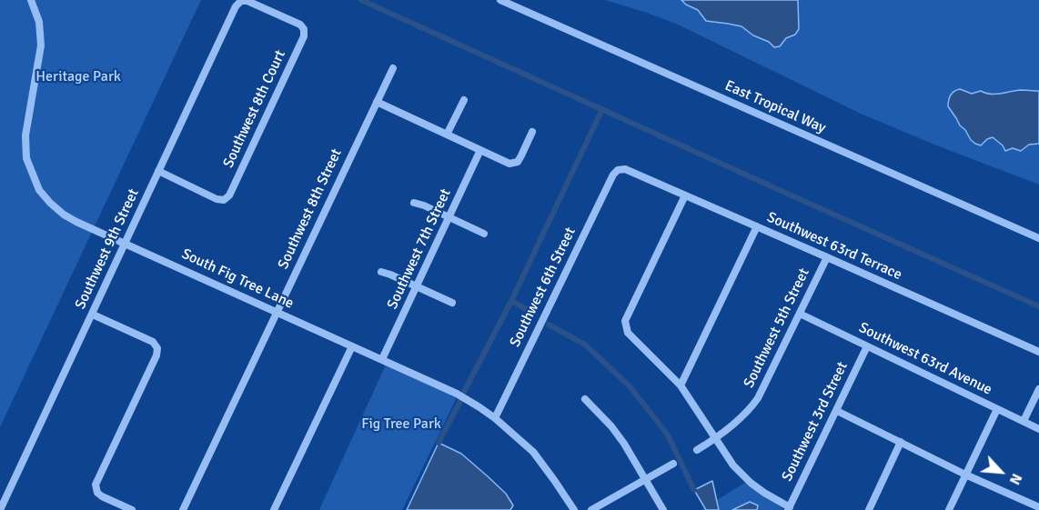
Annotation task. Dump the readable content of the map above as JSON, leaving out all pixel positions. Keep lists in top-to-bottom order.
{
  "streets": {
    "street": [
      "East Tropical Way",
      "Southwest 8th Court",
      "Southwest 8th Street",
      "Southwest 63rd Terrace",
      "Southwest 9th Street",
      "Southwest 7th Street",
      "South Fig Tree Lane",
      "Southwest 6th Street",
      "Southwest 5th Street",
      "Southwest 63rd Avenue",
      "Southwest 3rd Street"
    ]
  },
  "crossings": [
    ["Southwest 8th Court", "Southwest 9th Street"],
    ["Southwest 8th Street", "South Fig Tree Lane"],
    ["Southwest 63rd Terrace", "Southwest 6th Street"],
    ["Southwest 63rd Terrace", "Southwest 5th Street"],
    ["Southwest 9th Street", "South Fig Tree Lane"],
    ["Southwest 7th Street", "South Fig Tree Lane"],
    ["South Fig Tree Lane", "Southwest 6th Street"],
    ["Southwest 5th Street", "Southwest 63rd Avenue"],
    ["Southwest 63rd Avenue", "Southwest 3rd Street"]
  ],
  "parks": ["Heritage Park", "Fig Tree Park"],
  "north": "bottom right"
}
